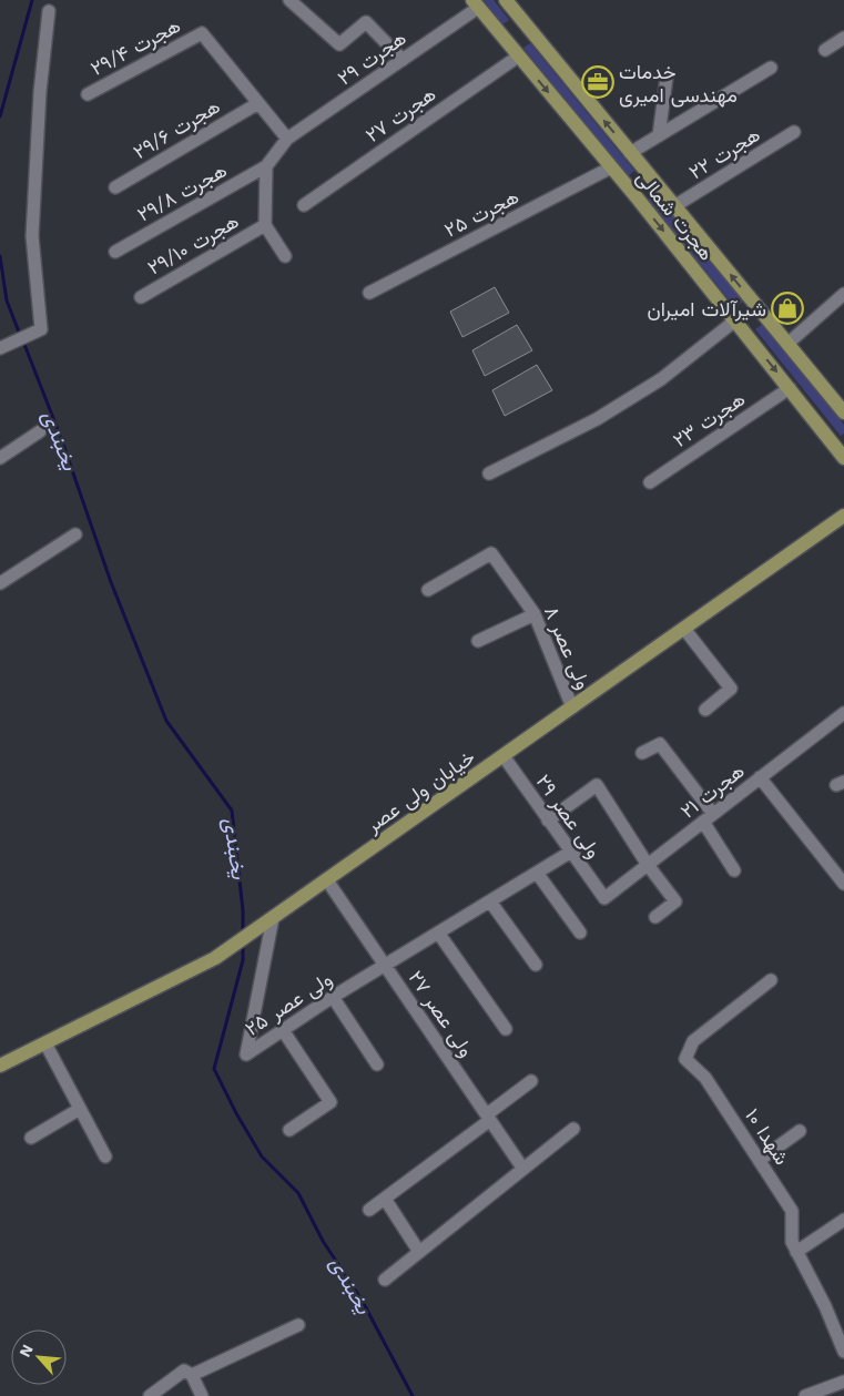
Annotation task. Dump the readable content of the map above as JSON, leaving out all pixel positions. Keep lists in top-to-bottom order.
{
  "streets": {
    "main road": ["هجرت شمالی", "خیابان ولی عصر"],
    "street": [
      "هجرت ۲۹/۴",
      "هجرت ۲۹",
      "هجرت ۲۷",
      "هجرت ۲۹/۶",
      "هجرت ۲۲",
      "هجرت ۲۹/۸",
      "هجرت ۲۵",
      "هجرت ۲۹/۱۰",
      "هجرت ۲۳",
      "ولی عصر ۸",
      "هجرت ۲۱",
      "ولی عصر ۲۹",
      "ولی عصر ۲۵",
      "ولی عصر ۲۷",
      "شهدا ۱۰"
    ]
  },
  "crossings": [
    ["هجرت ۲۹/۴", "هجرت ۲۹/۶"],
    ["هجرت ۲۹", "هجرت ۲۹/۸"],
    ["هجرت ۲۹", "هجرت شمالی"],
    ["هجرت ۲۷", "هجرت شمالی"],
    ["هجرت ۲۲", "هجرت شمالی"],
    ["هجرت ۲۵", "هجرت شمالی"],
    ["هجرت شمالی", "هجرت ۲۳"],
    ["ولی عصر ۸", "خیابان ولی عصر"],
    ["خیابان ولی عصر", "ولی عصر ۲۹"],
    ["خیابان ولی عصر", "ولی عصر ۲۵"],
    ["خیابان ولی عصر", "ولی عصر ۲۷"],
    ["هجرت ۲۱", "ولی عصر ۲۹"],
    ["ولی عصر ۲۹", "ولی عصر ۲۵"],
    ["ولی عصر ۲۵", "ولی عصر ۲۷"]
  ],
  "water": ["یخبندی"],
  "places": {
    "office": ["خدمات مهندسی امیری"],
    "shop": ["شیرآلات امیران"]
  },
  "north": "top left"
}
